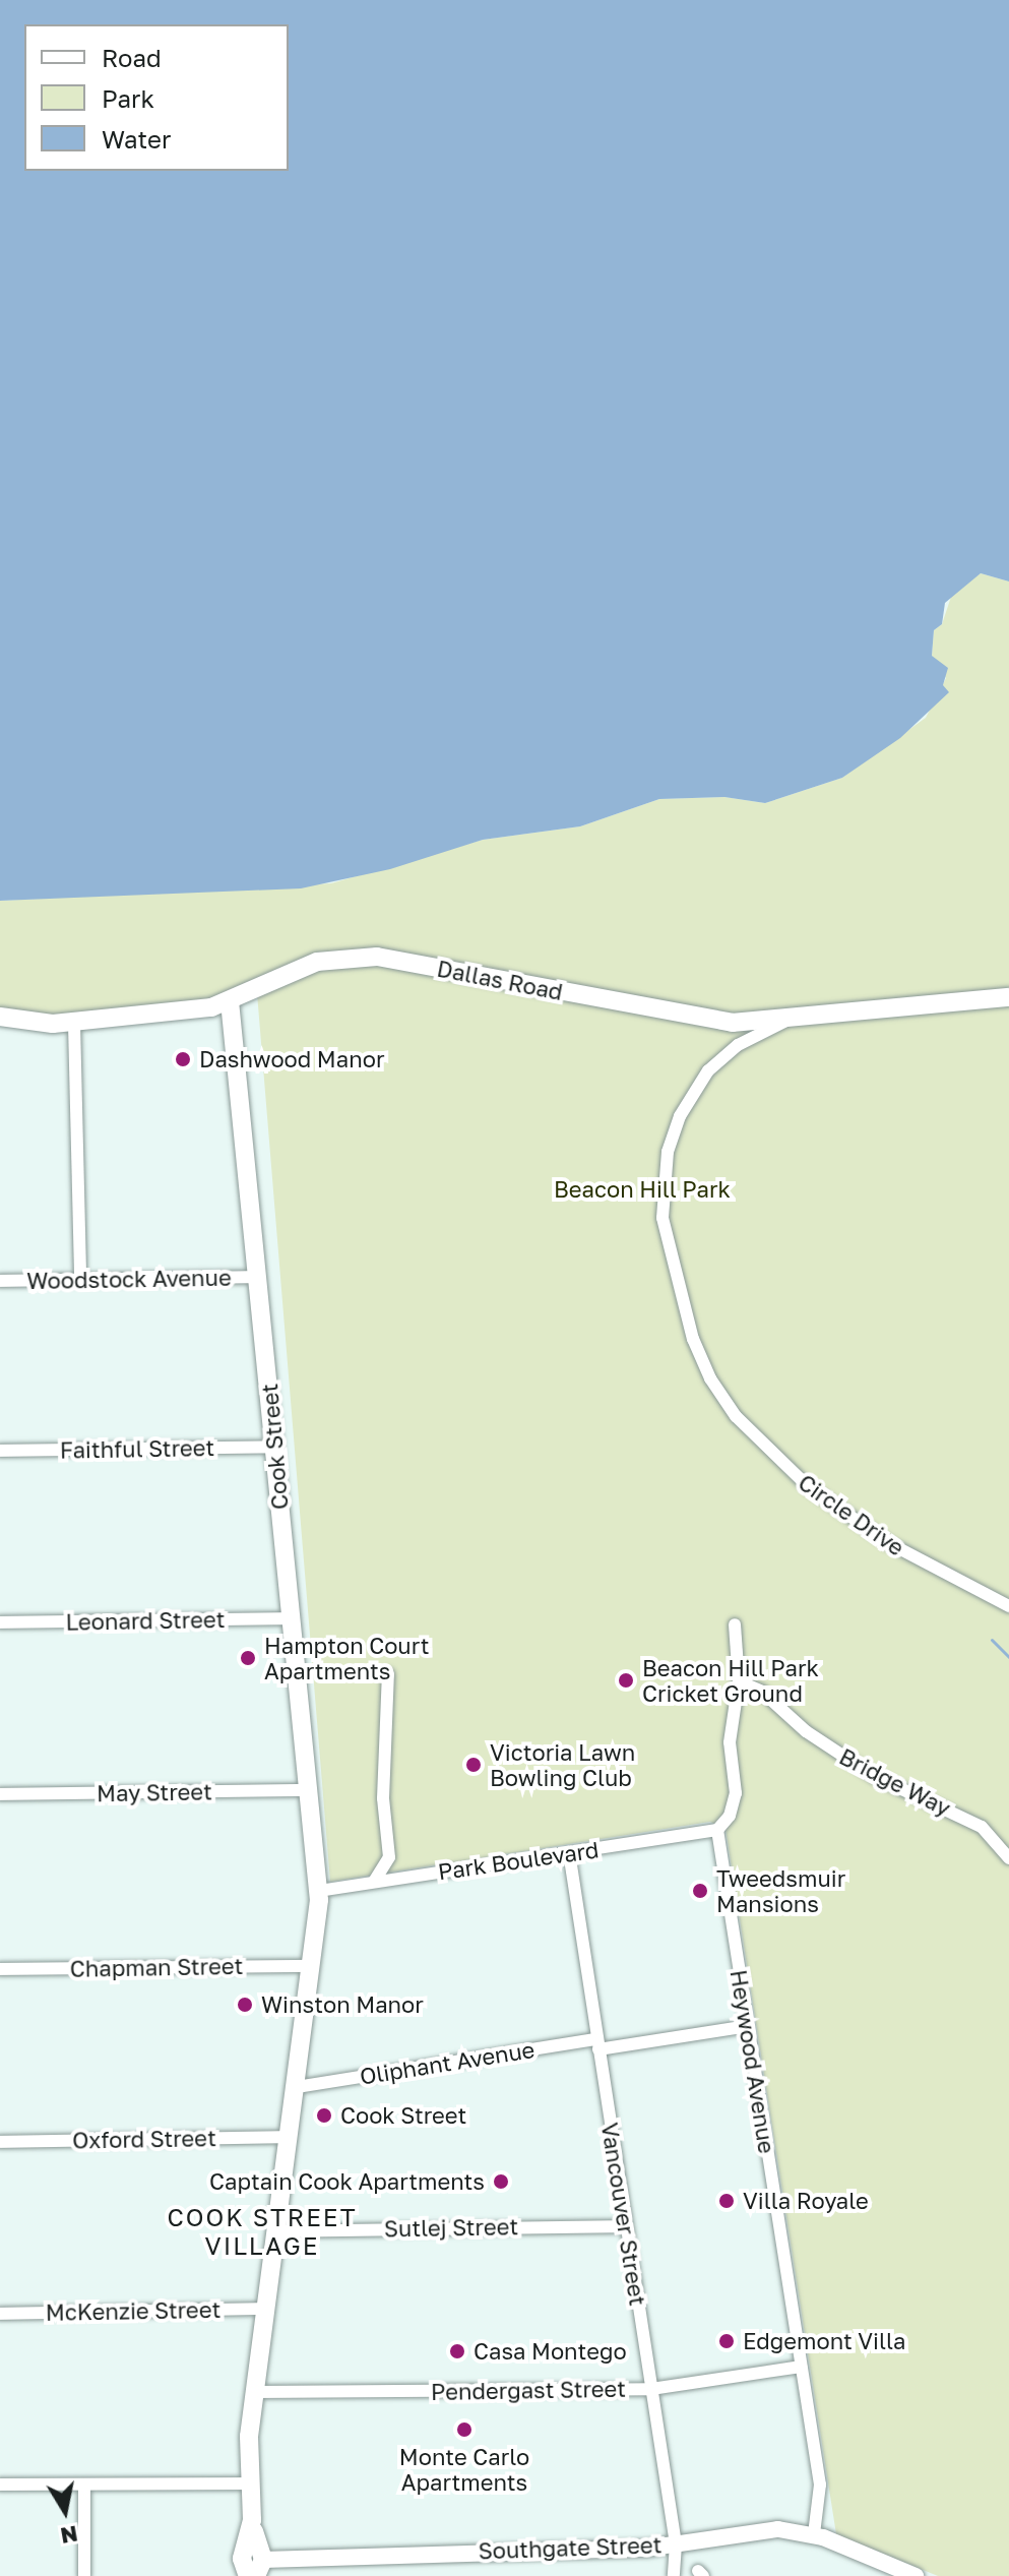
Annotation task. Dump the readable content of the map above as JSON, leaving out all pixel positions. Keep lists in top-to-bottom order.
{
  "streets": {
    "main road": ["Dallas Road", "Cook Street"],
    "street": [
      "Woodstock Avenue",
      "Faithful Street",
      "Circle Drive",
      "Leonard Street",
      "Bridge Way",
      "May Street",
      "Park Boulevard",
      "Chapman Street",
      "Heywood Avenue",
      "Oliphant Avenue",
      "Oxford Street",
      "Vancouver Street",
      "Sutlej Street",
      "McKenzie Street",
      "Pendergast Street",
      "Southgate Street"
    ]
  },
  "crossings": [
    ["Dallas Road", "Cook Street"],
    ["Dallas Road", "Circle Drive"],
    ["Woodstock Avenue", "Cook Street"],
    ["Cook Street", "Faithful Street"],
    ["Cook Street", "Leonard Street"],
    ["Cook Street", "May Street"],
    ["Cook Street", "Park Boulevard"],
    ["Cook Street", "Chapman Street"],
    ["Cook Street", "Oliphant Avenue"],
    ["Cook Street", "Oxford Street"],
    ["Cook Street", "Sutlej Street"],
    ["Cook Street", "McKenzie Street"],
    ["Cook Street", "Pendergast Street"],
    ["Cook Street", "Southgate Street"],
    ["Park Boulevard", "Heywood Avenue"],
    ["Park Boulevard", "Vancouver Street"],
    ["Heywood Avenue", "Oliphant Avenue"],
    ["Heywood Avenue", "Pendergast Street"],
    ["Heywood Avenue", "Southgate Street"],
    ["Oliphant Avenue", "Vancouver Street"],
    ["Vancouver Street", "Sutlej Street"],
    ["Vancouver Street", "Pendergast Street"],
    ["Vancouver Street", "Southgate Street"]
  ],
  "districts": ["COOK STREET VILLAGE"],
  "parks": ["Beacon Hill Park"],
  "places": [
    "Dashwood Manor",
    "Hampton Court Apartments",
    "Beacon Hill Park Cricket Ground",
    "Victoria Lawn Bowling Club",
    "Tweedsmuir Mansions",
    "Winston Manor",
    "Cook Street",
    "Captain Cook Apartments",
    "Villa Royale",
    "Edgemont Villa",
    "Casa Montego",
    "Monte Carlo Apartments"
  ],
  "legend": ["Road", "Park", "Water"],
  "north": "bottom"
}
